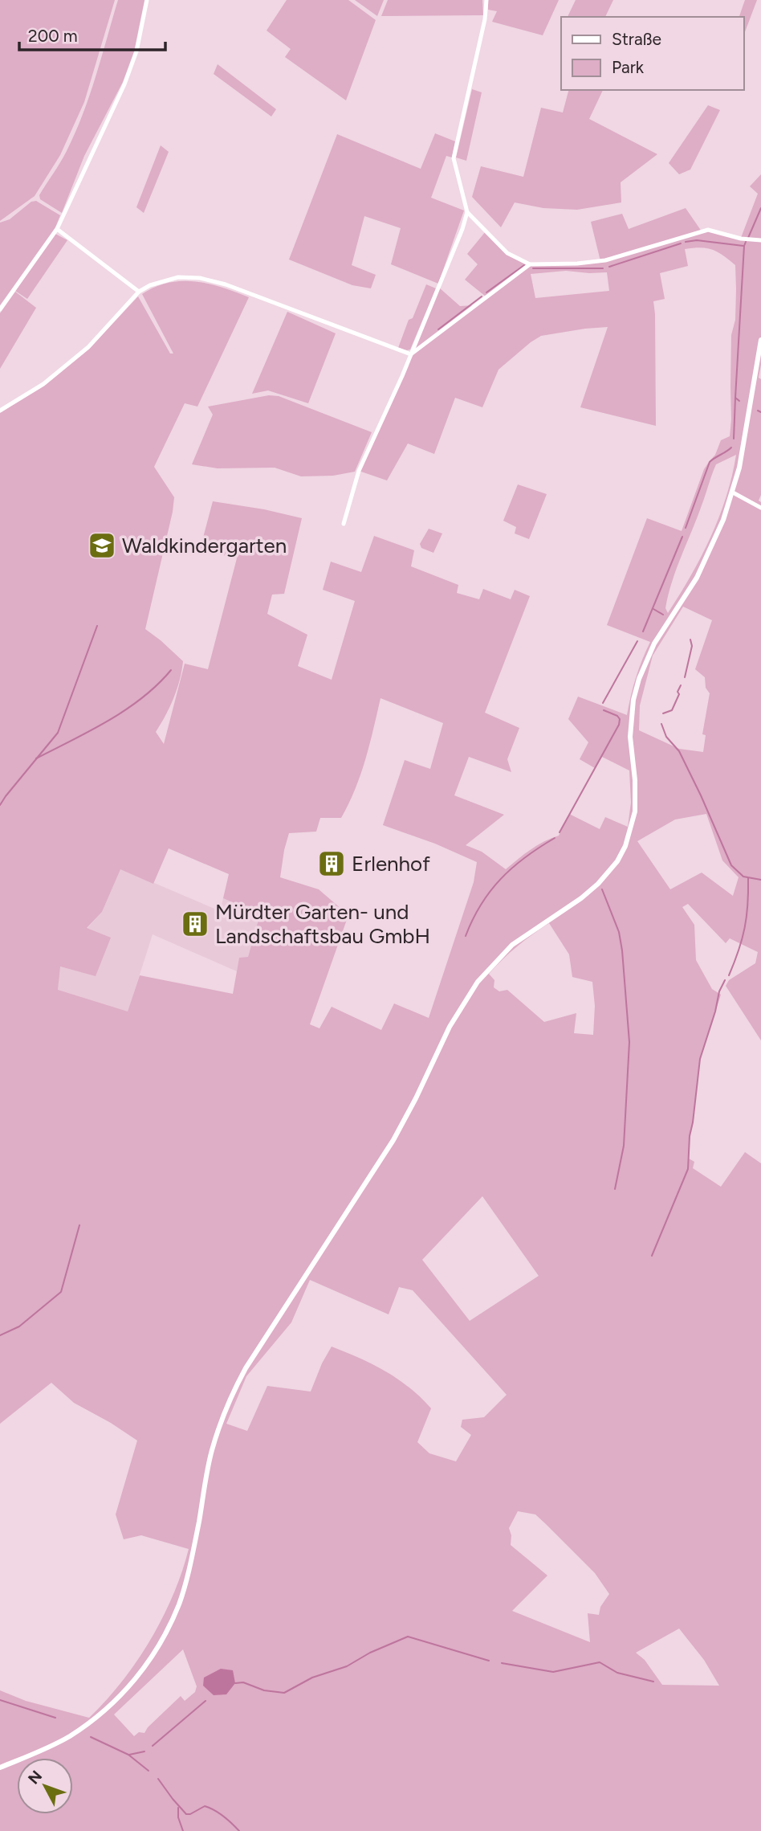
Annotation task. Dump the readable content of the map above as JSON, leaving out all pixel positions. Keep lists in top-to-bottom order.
{
  "places": {
    "school or university": ["Waldkindergarten"],
    "building": ["Erlenhof", "Mürdter Garten- und Landschaftsbau GmbH"]
  },
  "legend": ["Straße", "Park"],
  "scale_bar": "200 m",
  "north": "top left"
}
